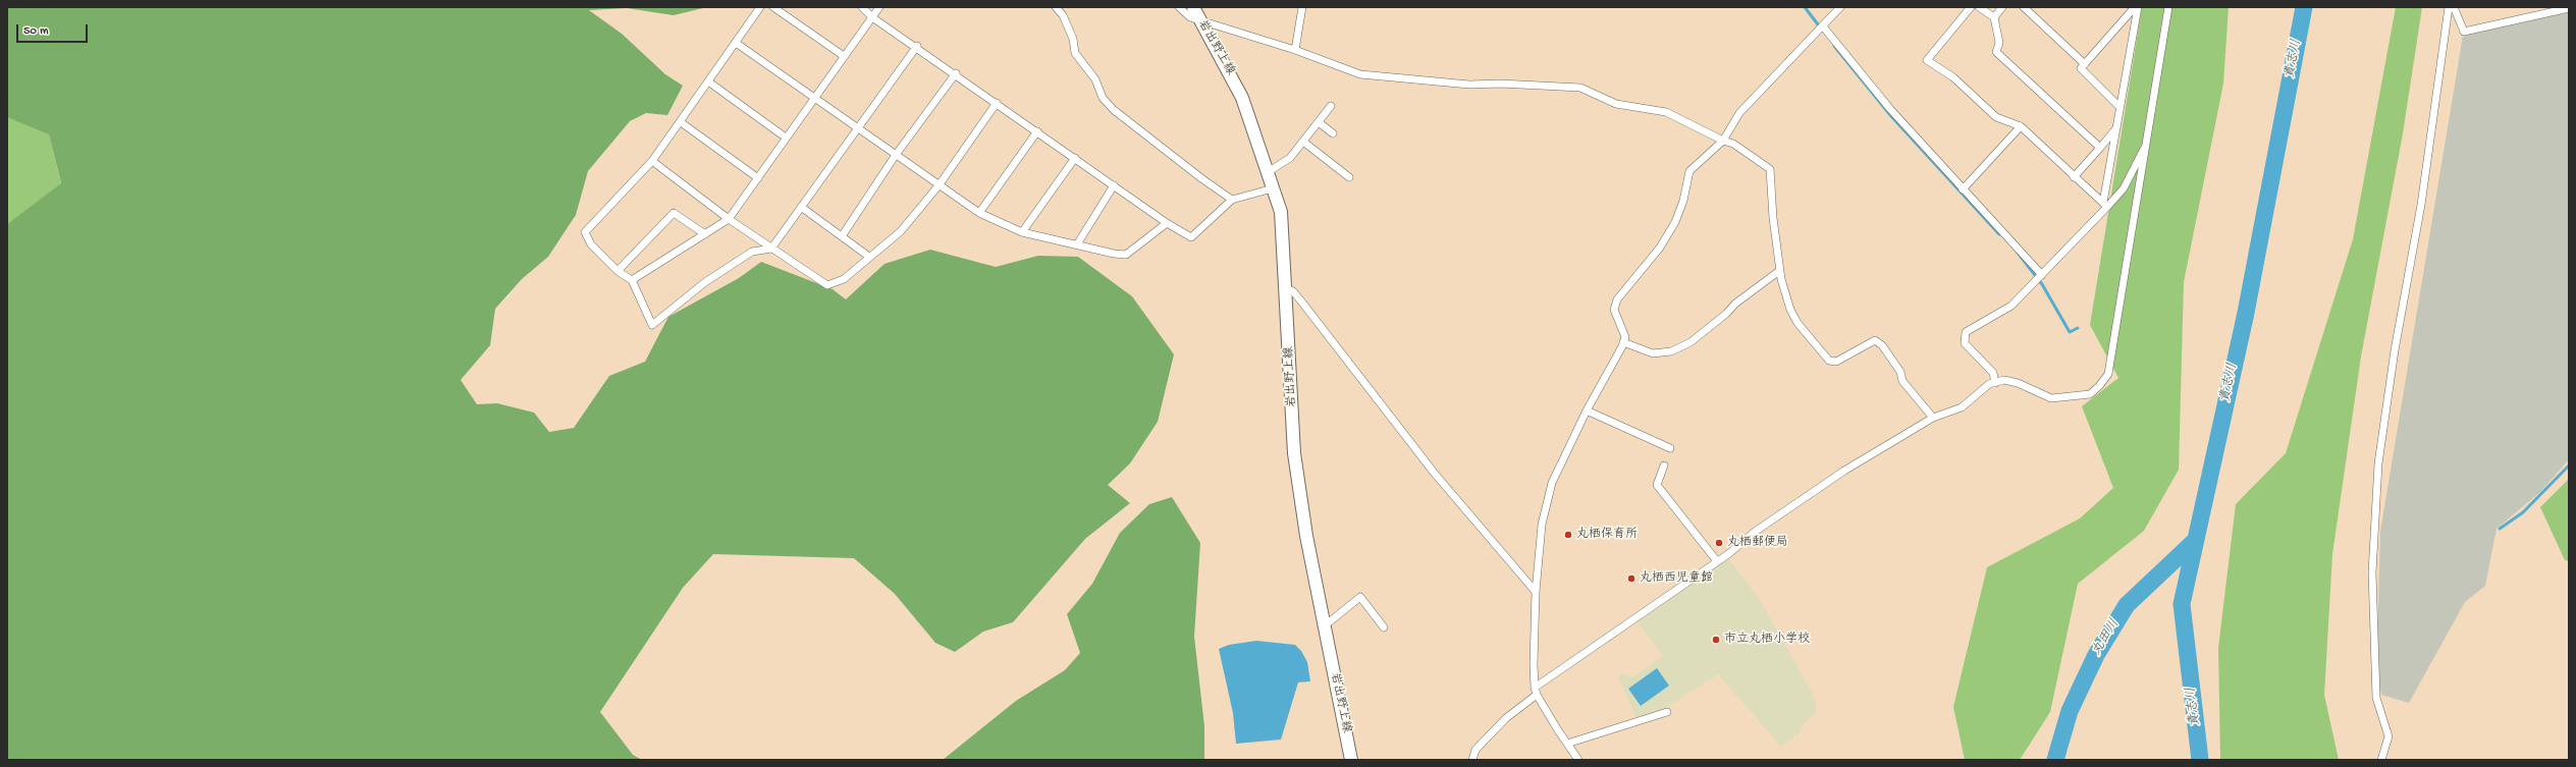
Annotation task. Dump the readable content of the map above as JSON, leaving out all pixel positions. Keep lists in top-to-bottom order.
{
  "streets": {
    "main road": ["岩出野上線"]
  },
  "water": ["貴志川", "丸田川"],
  "places": [
    "丸栖保育所",
    "丸栖郵便局",
    "丸栖西児童館",
    "市立丸栖小学校"
  ],
  "scale_bar": "50 m"
}
